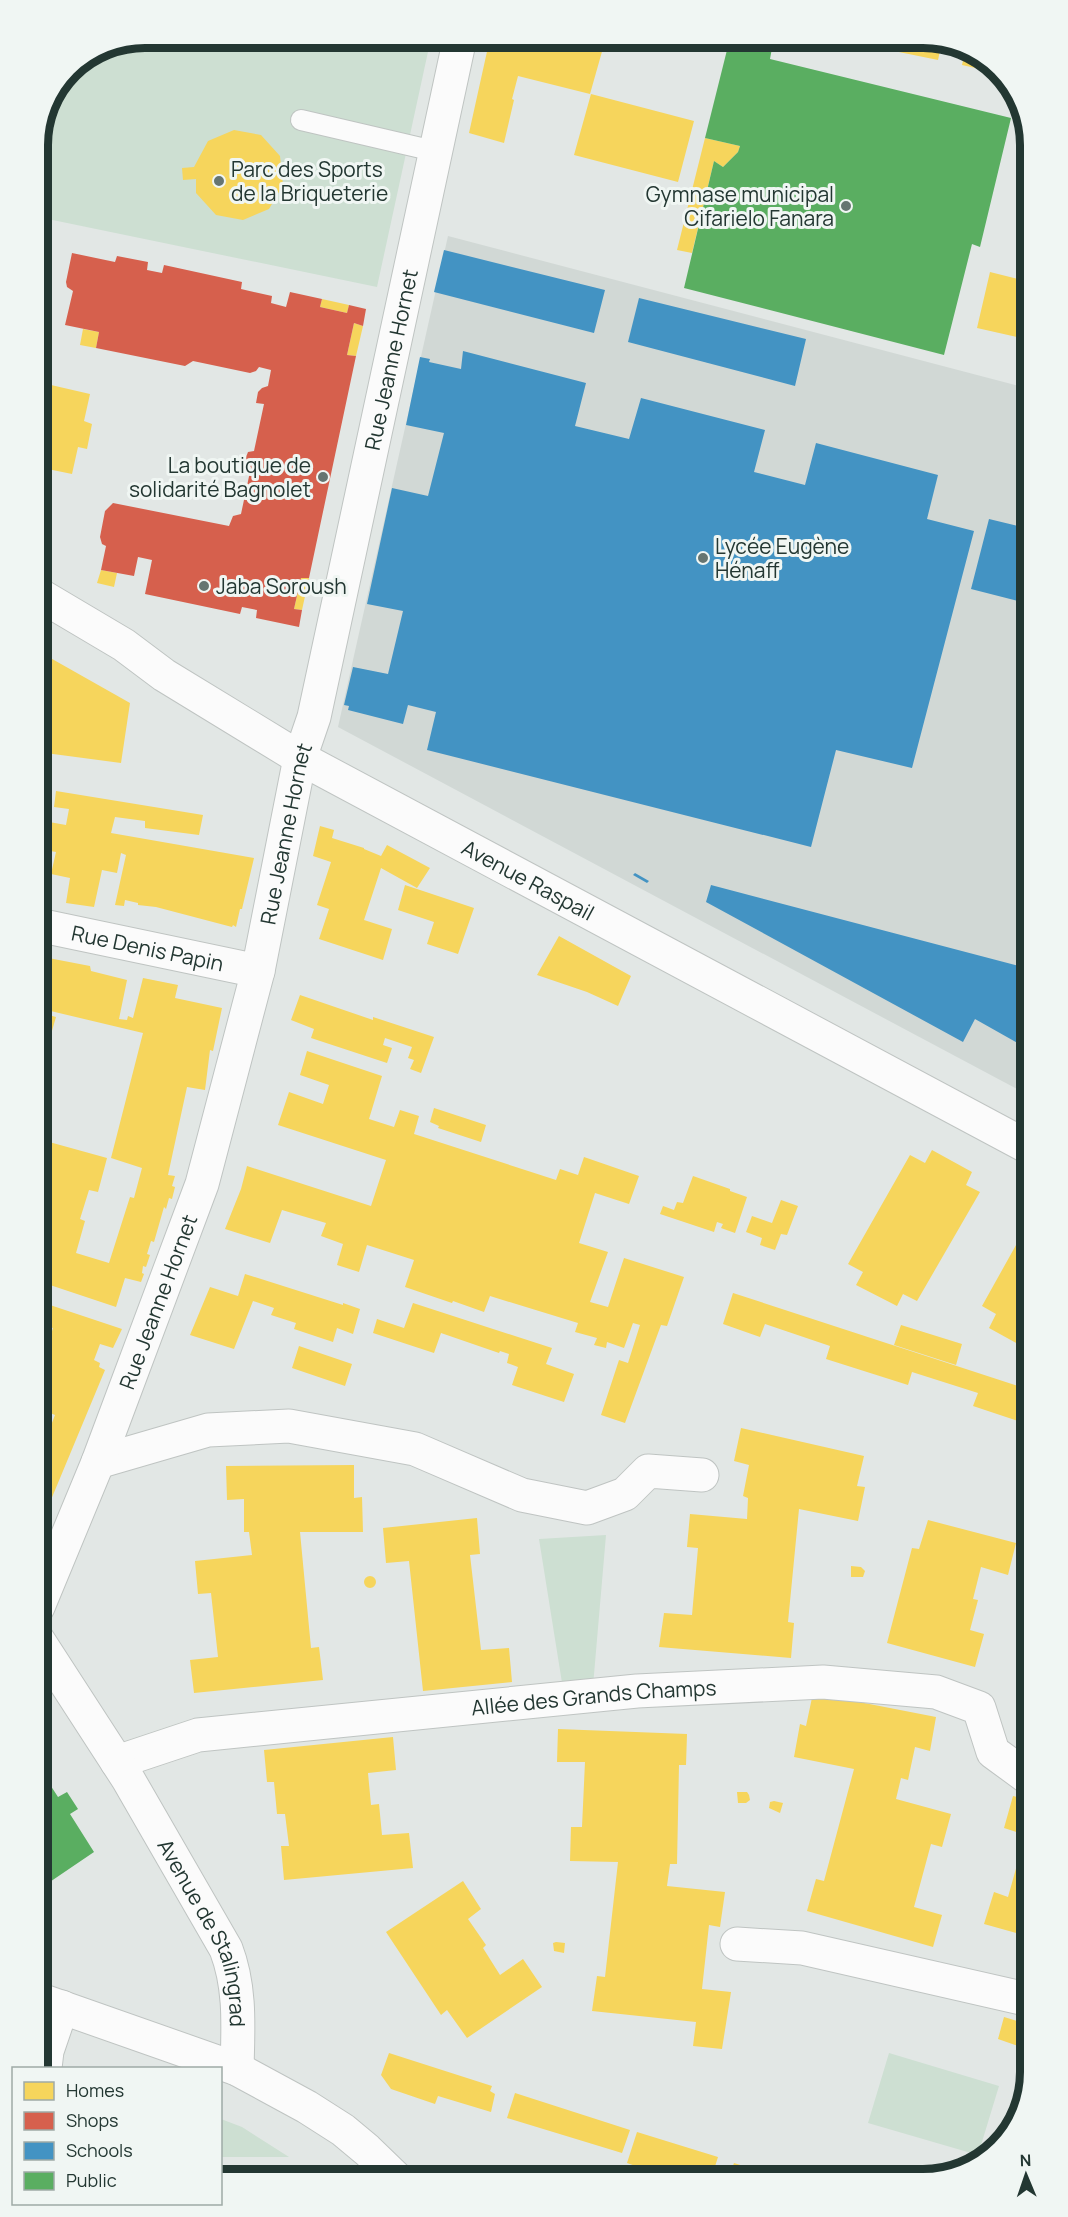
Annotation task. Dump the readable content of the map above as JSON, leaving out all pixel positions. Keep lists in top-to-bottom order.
{
  "streets": {
    "street": [
      "Rue Jeanne Hornet",
      "Avenue Raspail",
      "Rue Denis Papin",
      "Allée des Grands Champs",
      "Avenue de Stalingrad"
    ]
  },
  "crossings": [
    ["Rue Jeanne Hornet", "Avenue Raspail"],
    ["Rue Jeanne Hornet", "Rue Denis Papin"],
    ["Allée des Grands Champs", "Avenue de Stalingrad"]
  ],
  "places": [
    "Parc des Sports de la Briqueterie",
    "Gymnase municipal Cifarielo Fanara",
    "La boutique de solidarité Bagnolet",
    "Lycée Eugène Hénaff",
    "Jaba Soroush"
  ],
  "legend": [
    "Homes",
    "Shops",
    "Schools",
    "Public"
  ],
  "north": "top"
}
